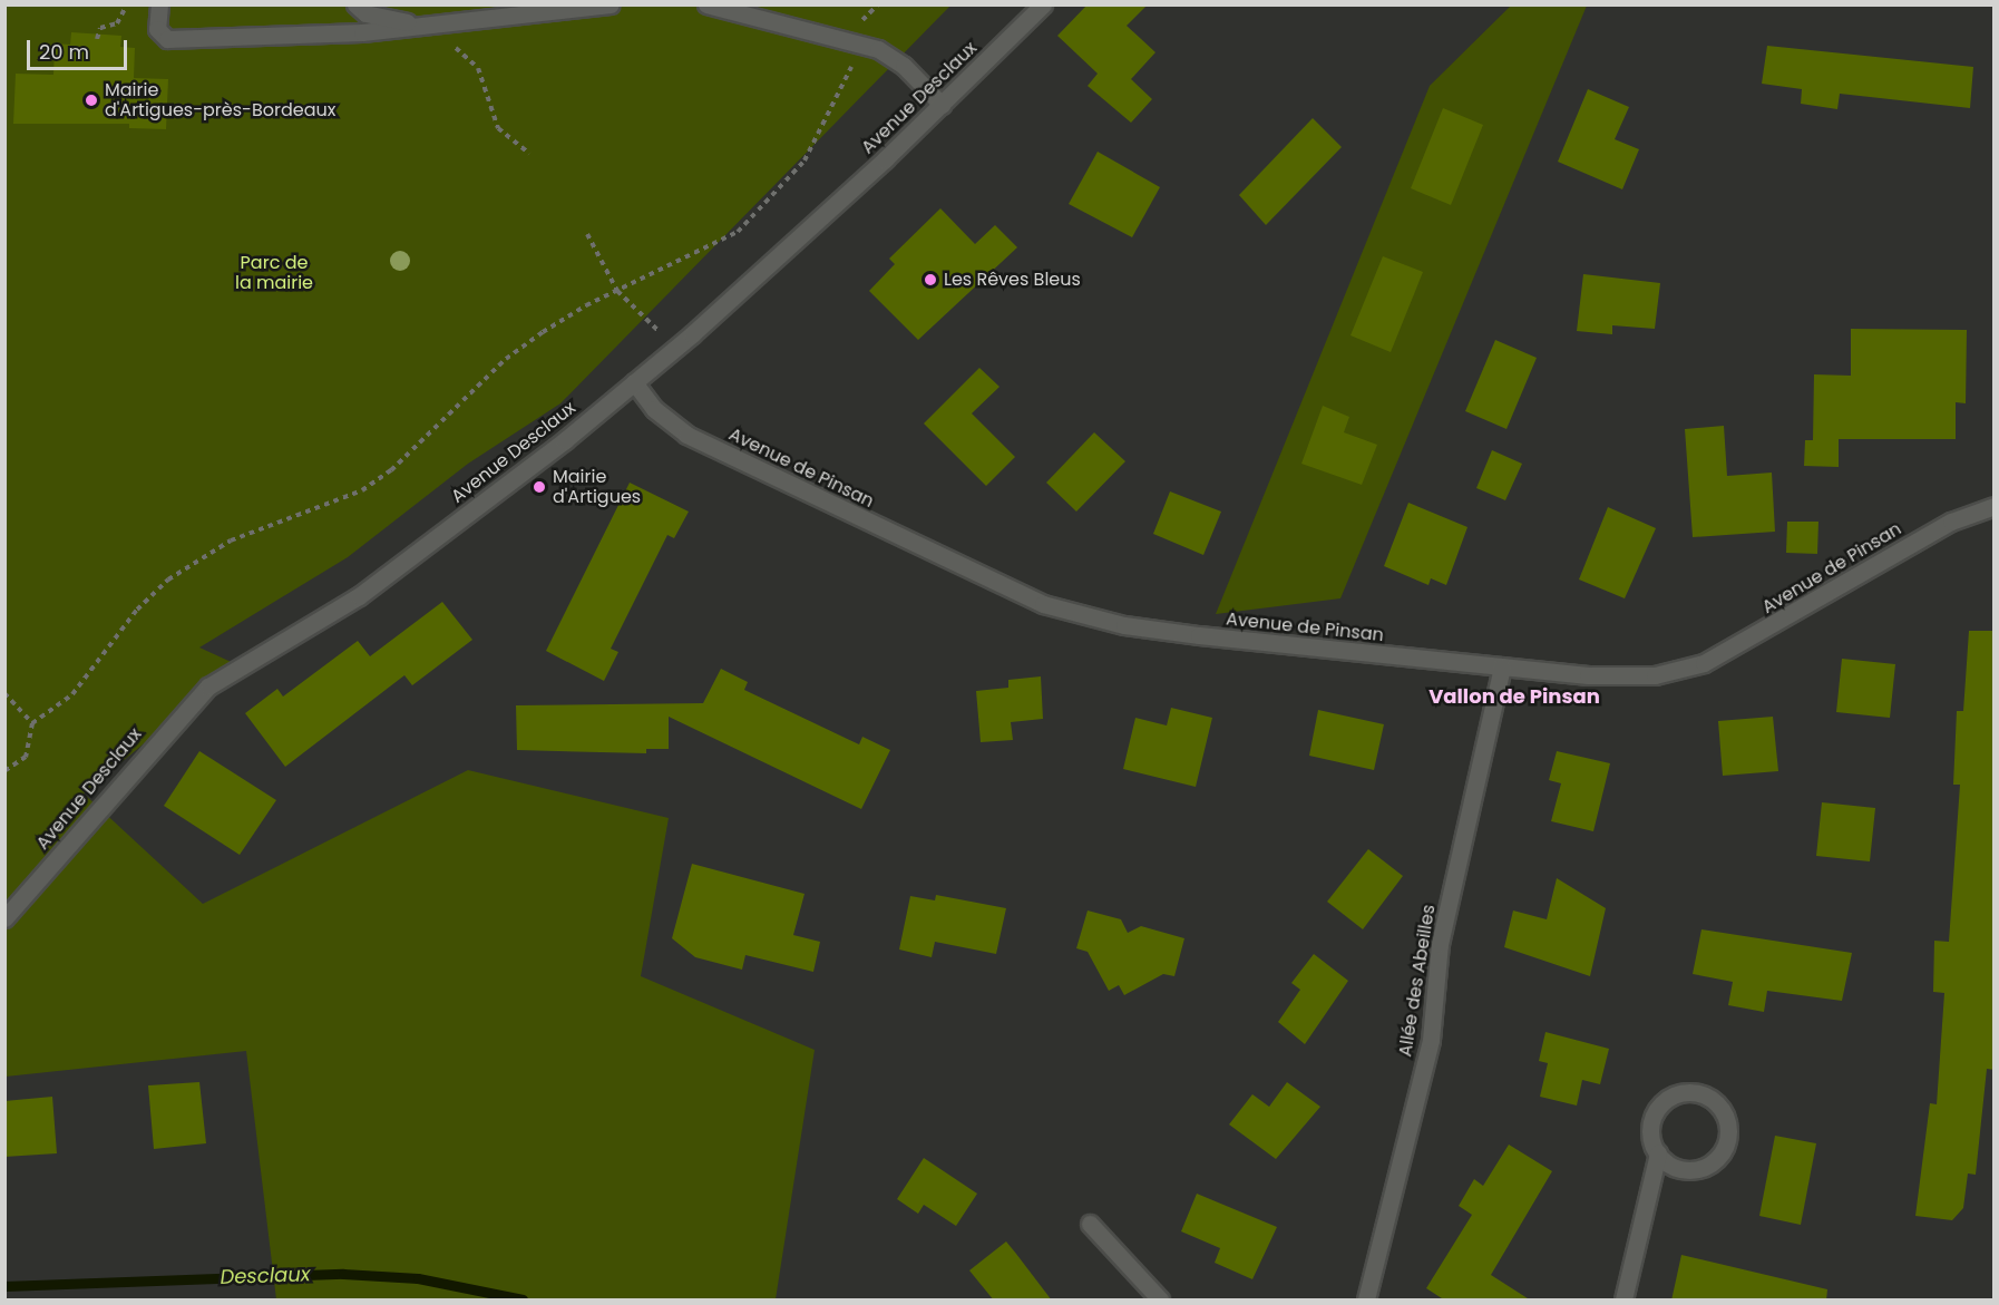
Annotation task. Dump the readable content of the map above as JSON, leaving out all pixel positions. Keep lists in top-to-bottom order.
{
  "streets": {
    "street": ["Avenue Desclaux", "Avenue de Pinsan", "Allée des Abeilles"]
  },
  "crossings": [
    ["Avenue Desclaux", "Avenue de Pinsan"],
    ["Avenue de Pinsan", "Allée des Abeilles"]
  ],
  "districts": ["Vallon de Pinsan"],
  "water": ["Desclaux"],
  "parks": ["Parc de la mairie"],
  "places": ["Mairie d'Artigues-près-Bordeaux", "Les Rêves Bleus", "Mairie d'Artigues"],
  "scale_bar": "20 m"
}
